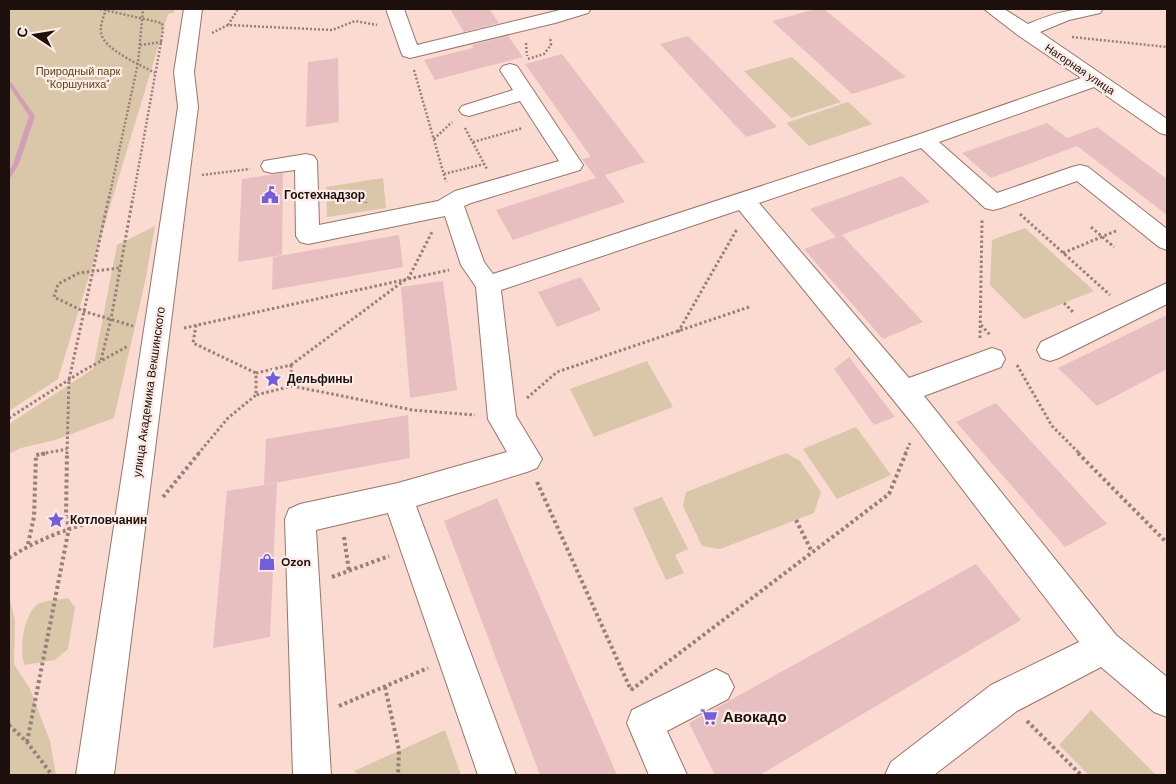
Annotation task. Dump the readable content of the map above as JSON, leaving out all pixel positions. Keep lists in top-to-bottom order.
{
  "streets": {
    "street": ["Нагорная улица", "улица Академика Векшинского"]
  },
  "parks": ["Природный парк \"Коршуниха\""],
  "places": {
    "public building": ["Гостехнадзор"],
    "place": ["Дельфины", "Котловчанин"],
    "shop": ["Ozon"],
    "supermarket": ["Авокадо"]
  },
  "north": "left"
}
